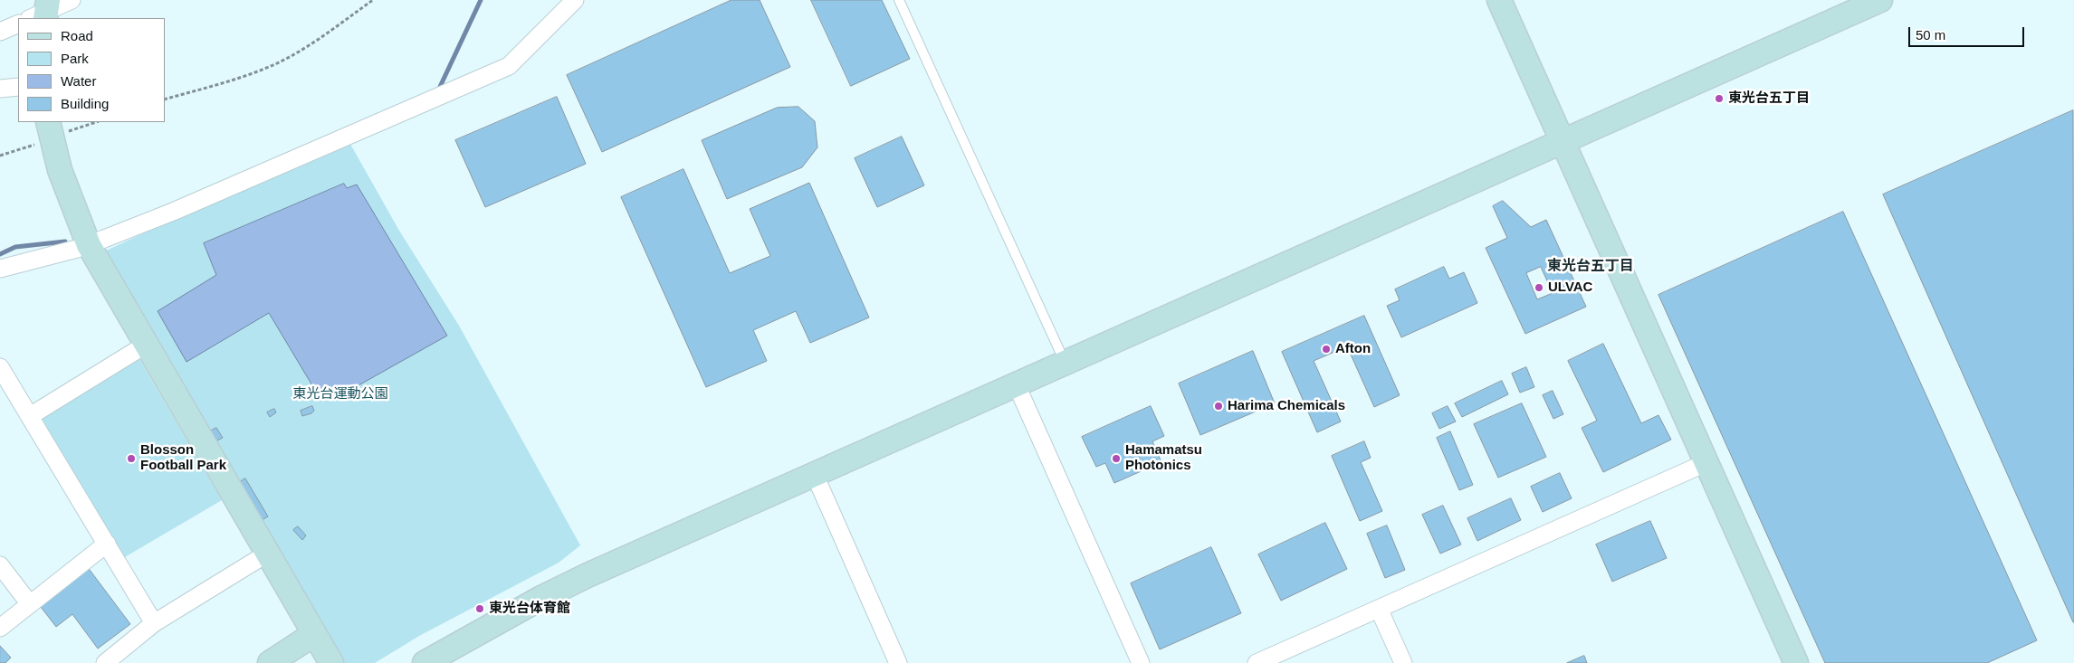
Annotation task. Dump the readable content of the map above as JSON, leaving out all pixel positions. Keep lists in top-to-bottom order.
{
  "districts": ["東光台五丁目"],
  "parks": ["東光台運動公園"],
  "places": [
    "東光台五丁目",
    "ULVAC",
    "Afton",
    "Harima Chemicals",
    "Blosson Football Park",
    "Hamamatsu Photonics",
    "東光台体育館"
  ],
  "legend": [
    "Road",
    "Park",
    "Water",
    "Building"
  ],
  "scale_bar": "50 m"
}
